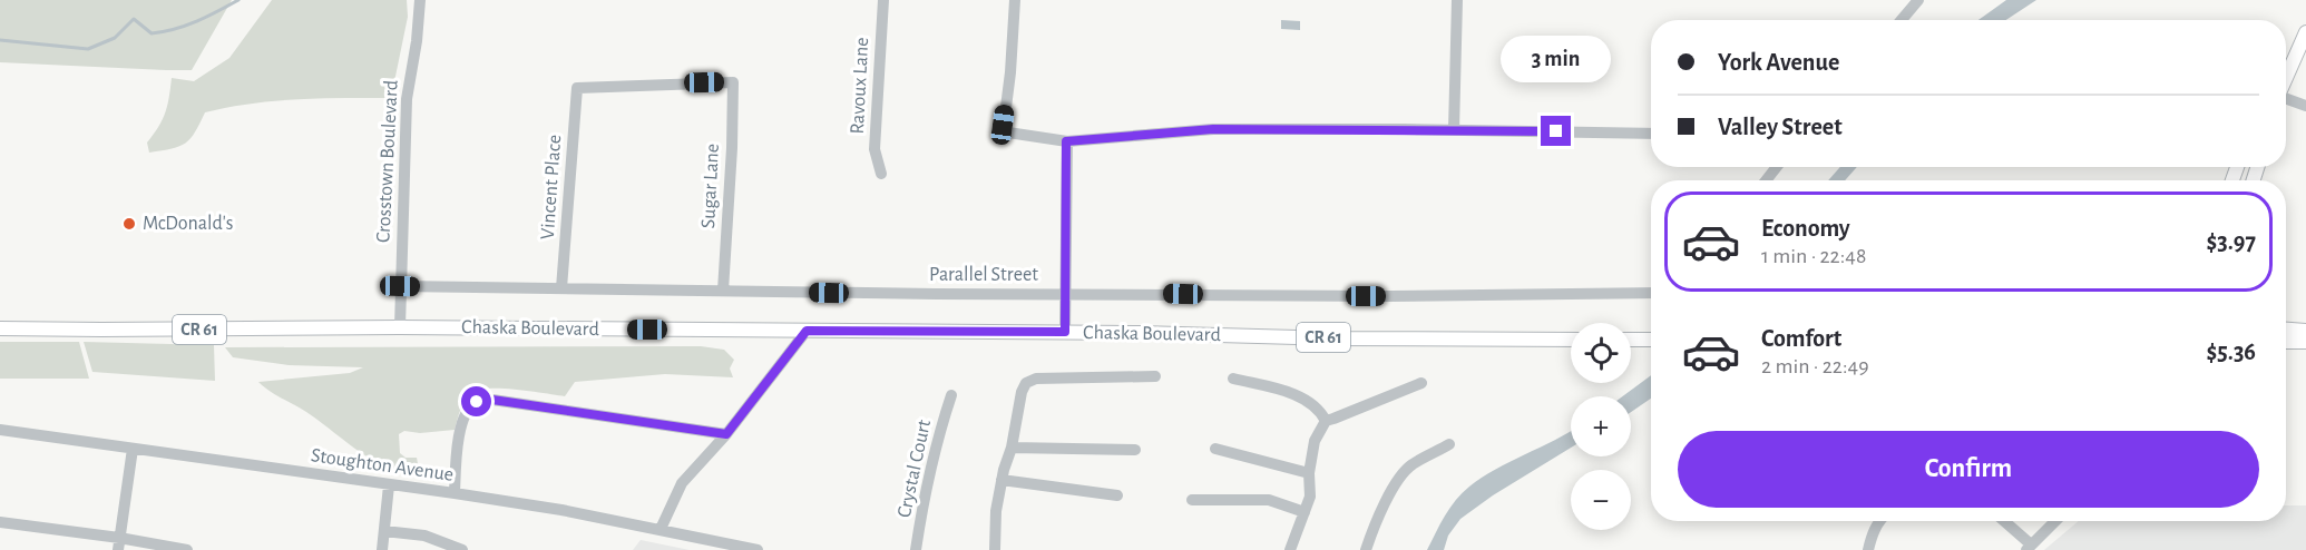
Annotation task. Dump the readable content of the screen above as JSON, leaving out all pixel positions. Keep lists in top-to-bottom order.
{
  "streets": {
    "main road": ["Chaska Boulevard", "CR 61"],
    "street": [
      "Ravoux Lane",
      "Crosstown Boulevard",
      "Sugar Lane",
      "Vincent Place",
      "Parallel Street",
      "Stoughton Avenue",
      "Crystal Court"
    ]
  },
  "crossings": [
    ["Crosstown Boulevard", "Parallel Street"],
    ["Crosstown Boulevard", "Chaska Boulevard"],
    ["Sugar Lane", "Vincent Place"],
    ["Sugar Lane", "Parallel Street"],
    ["Vincent Place", "Parallel Street"]
  ],
  "places": ["McDonald's"],
  "page": {
    "banner": ["York Avenue", "Valley Street"],
    "bubble": "3 min",
    "list": [
      {
        "name": "Economy",
        "note": "1 min · 22:48",
        "value": "$3.97"
      },
      {
        "name": "Comfort",
        "note": "2 min · 22:49",
        "value": "$5.36"
      }
    ],
    "map_buttons": ["+", "−"],
    "buttons": "Confirm"
  }
}
